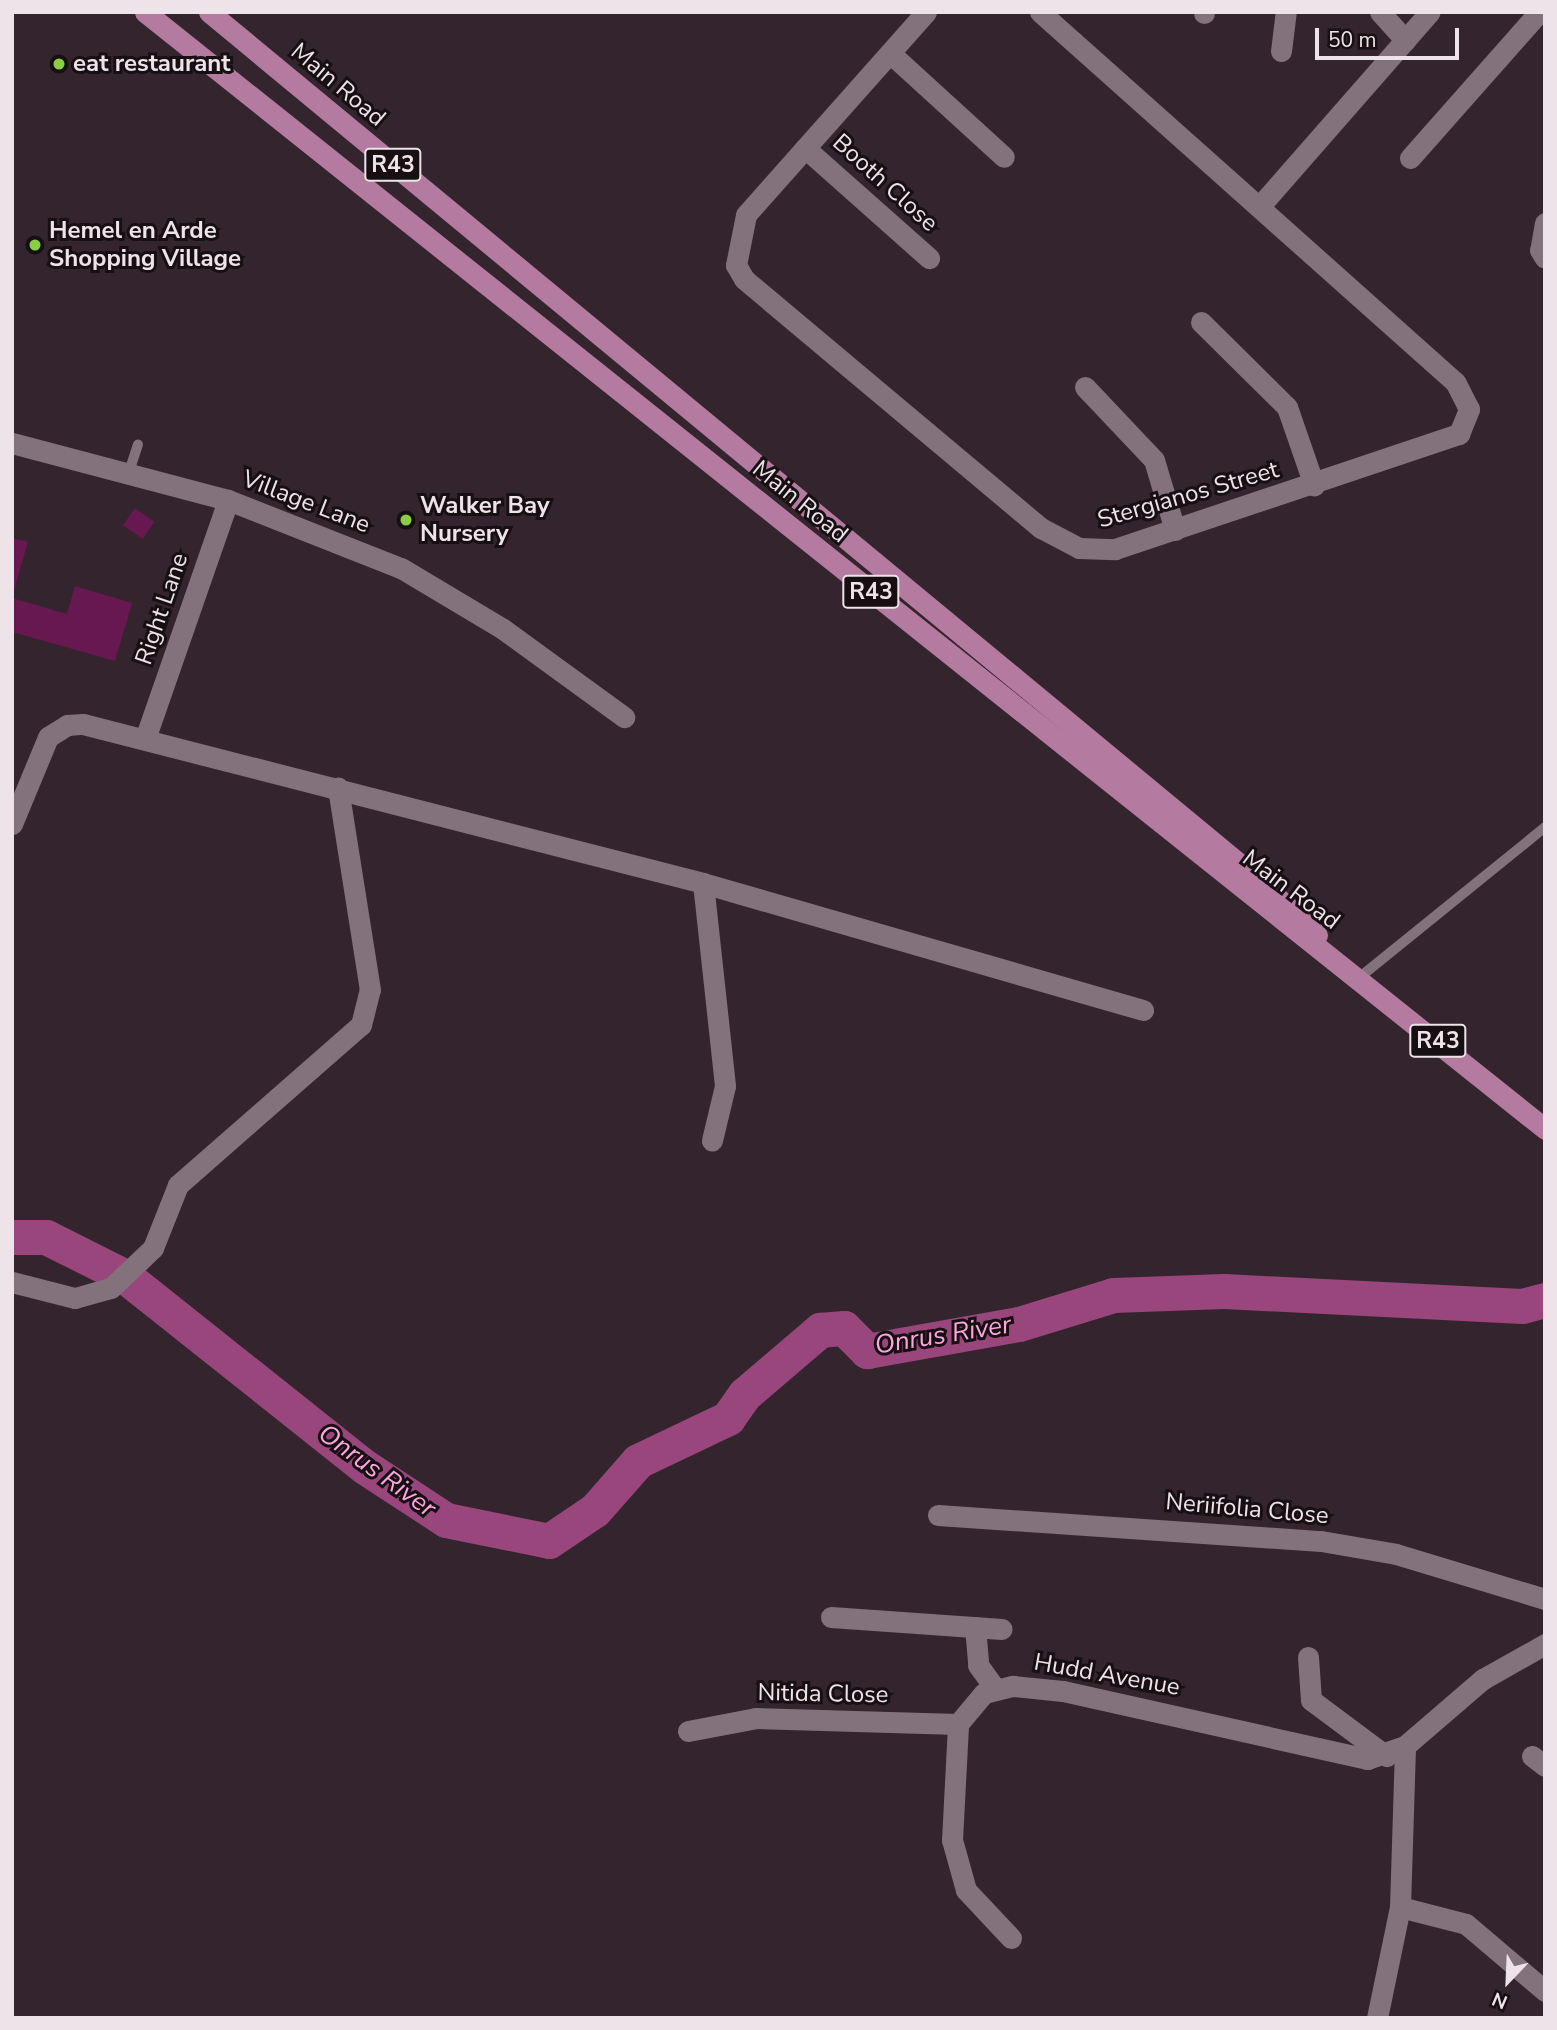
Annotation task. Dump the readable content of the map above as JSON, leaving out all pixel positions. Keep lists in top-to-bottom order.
{
  "streets": {
    "main road": ["Main Road", "R43"],
    "street": [
      "Booth Close",
      "Stergianos Street",
      "Village Lane",
      "Right Lane",
      "Neriifolia Close",
      "Hudd Avenue",
      "Nitida Close"
    ]
  },
  "crossings": [
    ["Main Road", "R43"],
    ["Booth Close", "Stergianos Street"],
    ["Village Lane", "Right Lane"]
  ],
  "water": ["Onrus River"],
  "places": ["eat restaurant", "Hemel en Arde Shopping Village", "Walker Bay Nursery"],
  "scale_bar": "50 m",
  "north": "bottom left"
}
